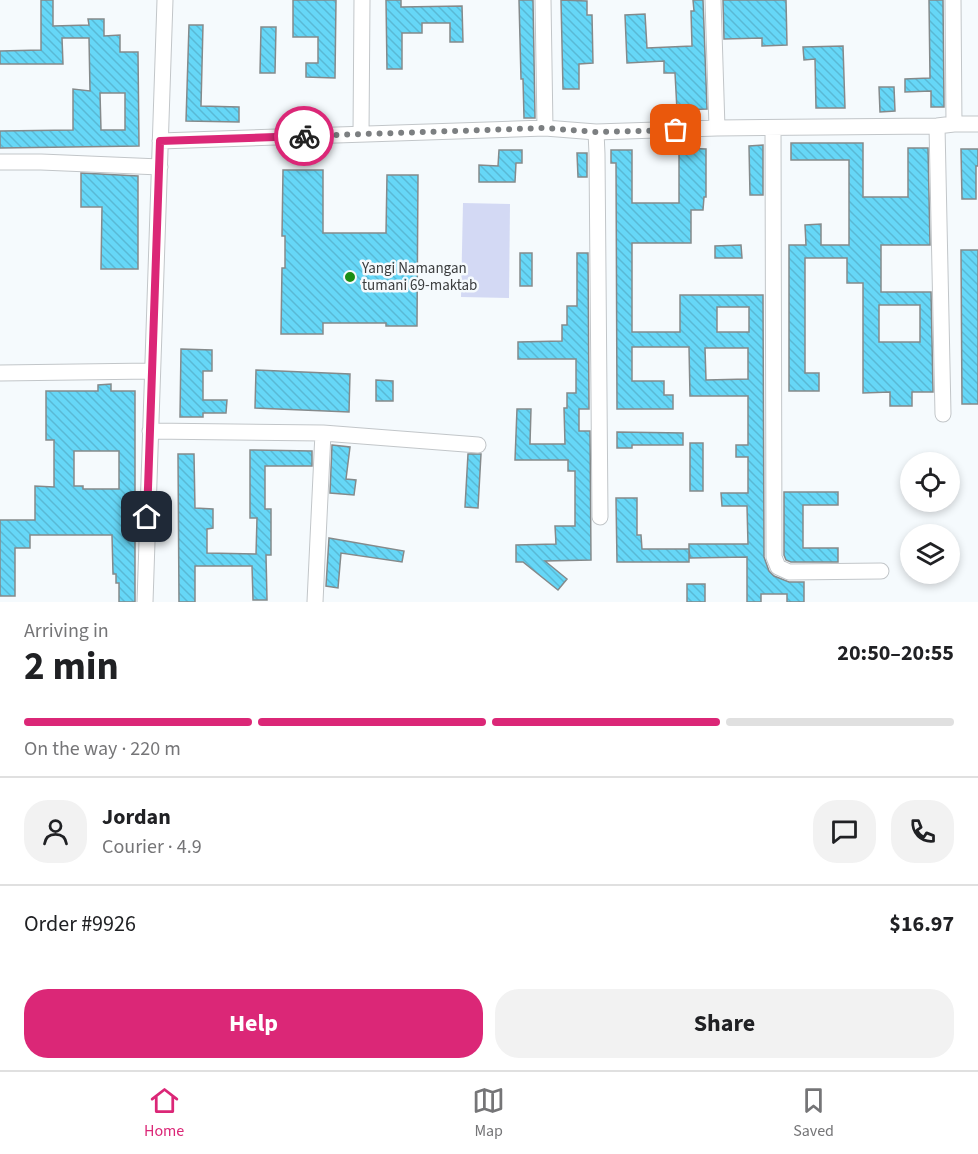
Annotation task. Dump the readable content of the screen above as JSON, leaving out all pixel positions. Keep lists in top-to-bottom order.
{
  "places": ["Yangi Namangan tumani 69-maktab"],
  "page": {
    "heading": ["2 min", "Arriving in", "20:50–20:55"],
    "panel": [
      "Jordan",
      "Courier · 4.9",
      "Order #9926",
      "$16.97"
    ],
    "bar": "On the way · 220 m",
    "buttons": ["Help", "Share"],
    "tabs": ["Home", "Map", "Saved"]
  }
}
